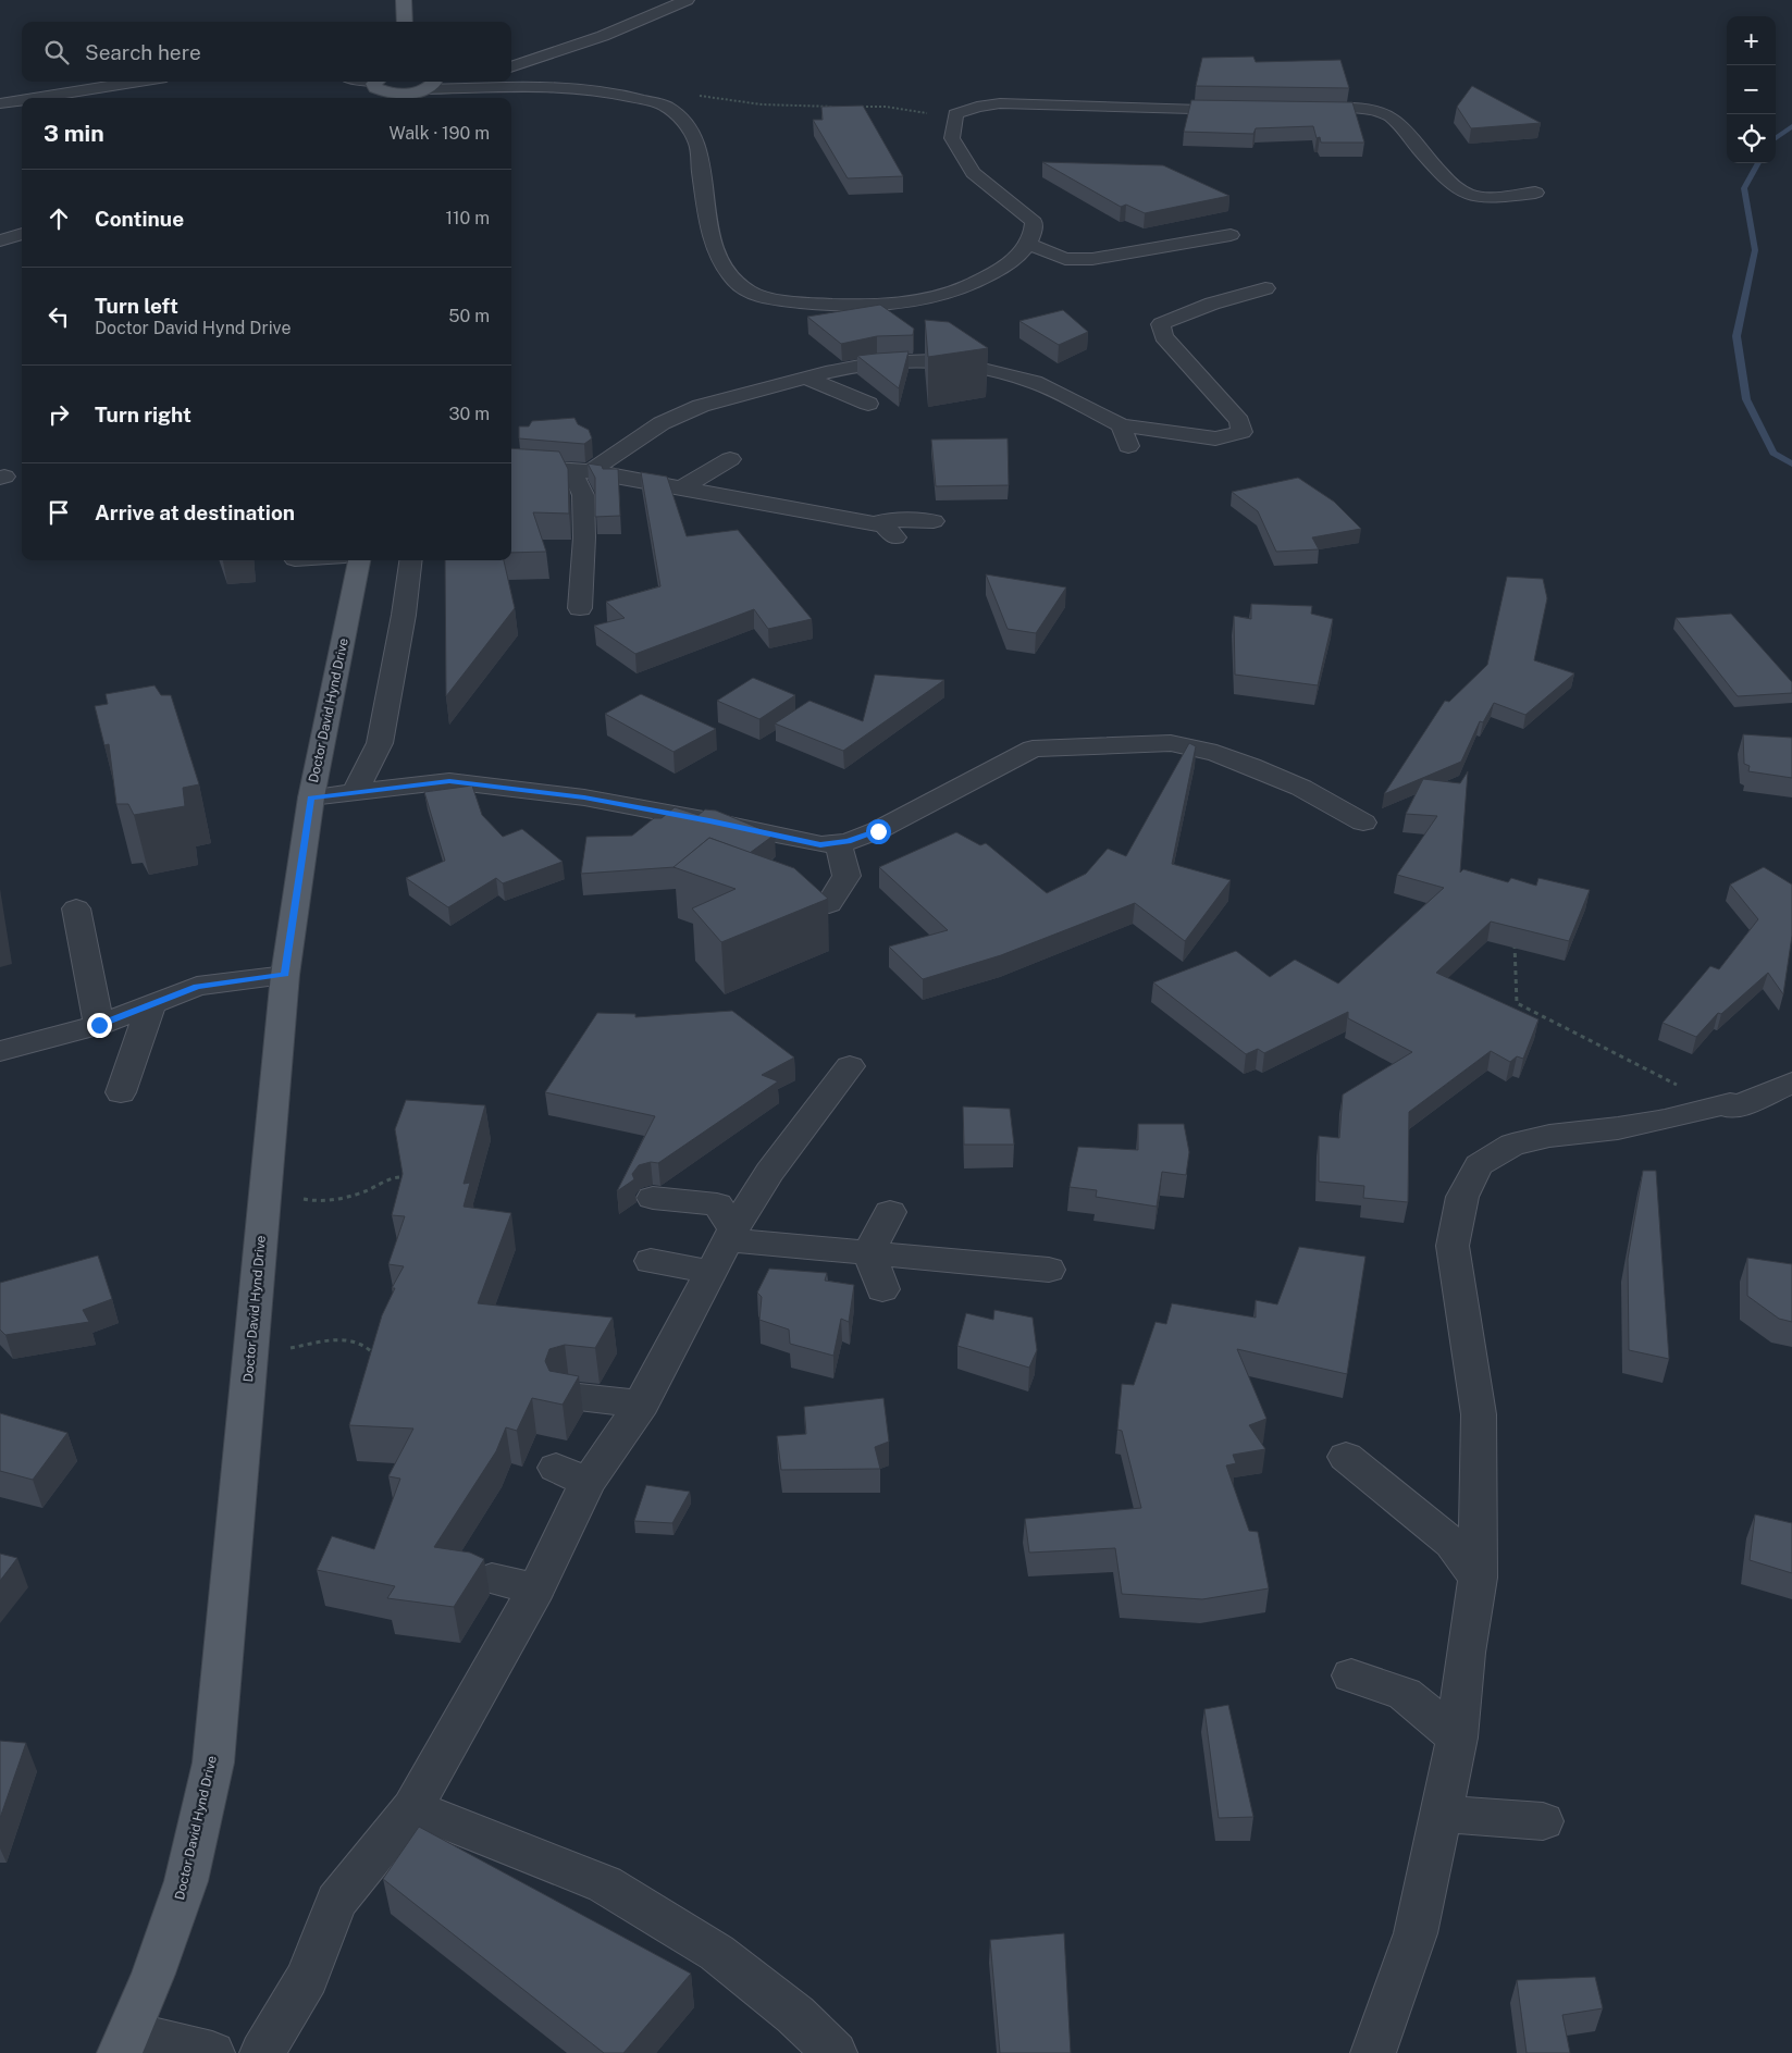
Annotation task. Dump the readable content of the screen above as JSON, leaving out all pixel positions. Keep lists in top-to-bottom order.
{
  "streets": {
    "main road": ["Doctor David Hynd Drive"]
  },
  "page": {
    "map_buttons": ["+", "−"],
    "search": "Search here",
    "heading": ["3 min", "Walk · 190 m"],
    "list": [
      ["Continue", "110 m"],
      ["Turn left", "Doctor David Hynd Drive", "50 m"],
      ["Turn right", "30 m"],
      "Arrive at destination"
    ]
  }
}
